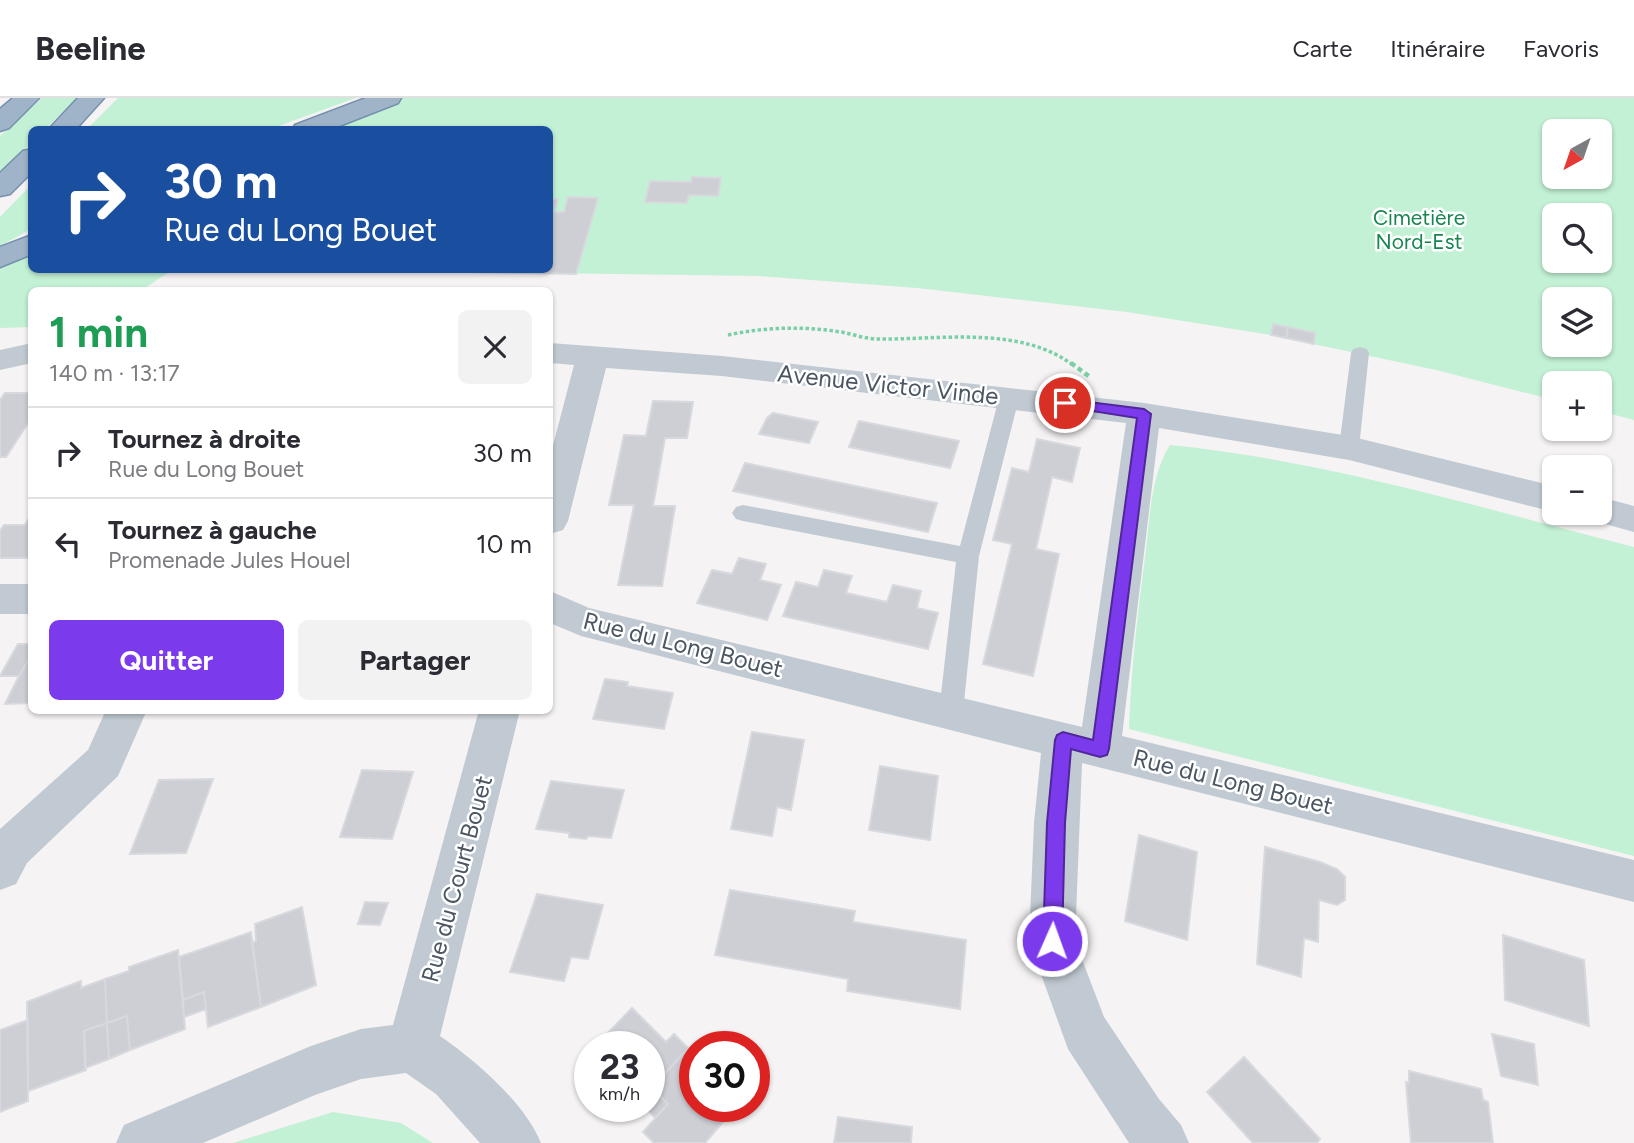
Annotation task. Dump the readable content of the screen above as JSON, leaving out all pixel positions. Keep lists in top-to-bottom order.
{
  "streets": {
    "street": ["Avenue Victor Vinde", "Rue du Long Bouet", "Rue du Court Bouet"]
  },
  "parks": ["Cimetière Nord-Est"],
  "north": "bottom left",
  "page": {
    "header": "Beeline",
    "nav": ["Carte", "Itinéraire", "Favoris"],
    "map_buttons": ["+", "−"],
    "turn": ["30 m", "Rue du Long Bouet"],
    "heading": ["1 min", "140 m · 13:17"],
    "list": [
      {
        "name": "Tournez à droite",
        "note": "Rue du Long Bouet",
        "value": "30 m"
      },
      {
        "name": "Tournez à gauche",
        "note": "Promenade Jules Houel",
        "value": "10 m"
      }
    ],
    "buttons": ["Quitter", "Partager"],
    "speed": "23 km/h",
    "limit": "30"
  }
}
